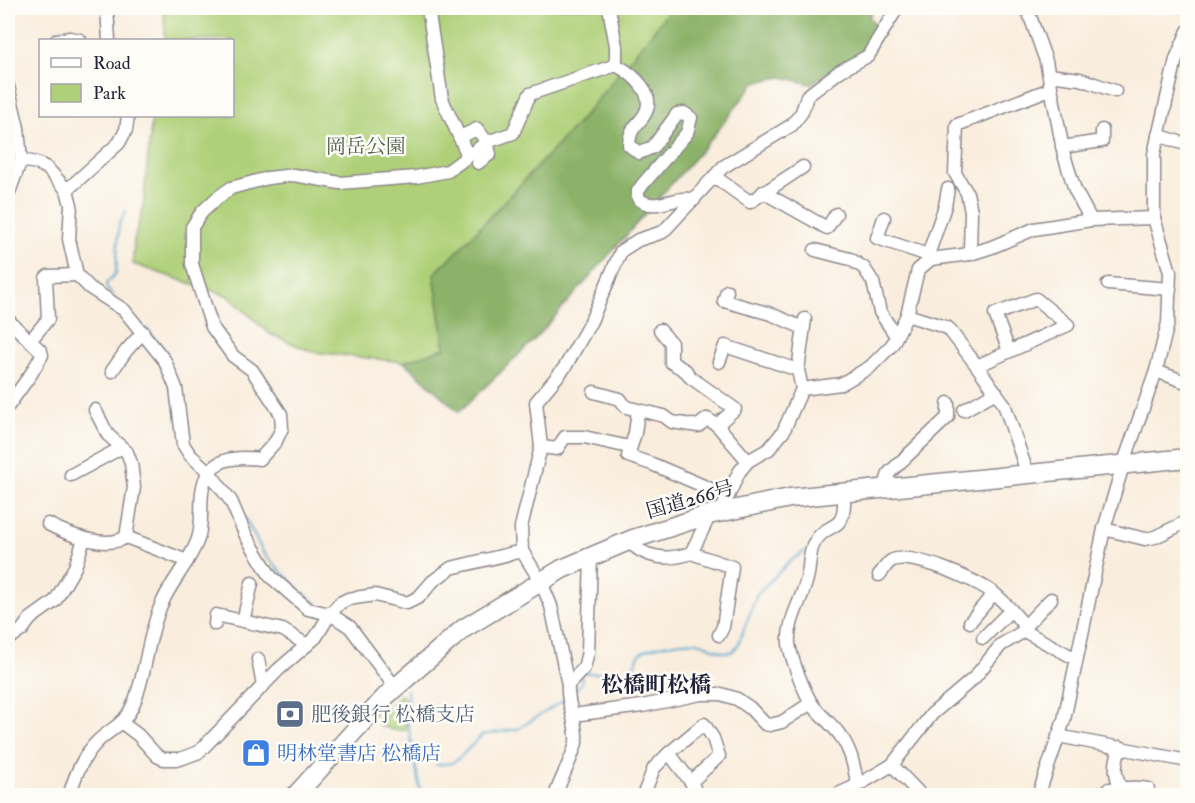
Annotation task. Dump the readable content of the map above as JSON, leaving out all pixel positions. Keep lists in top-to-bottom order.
{
  "streets": {
    "highway": ["国道266号"]
  },
  "districts": ["松橋町松橋"],
  "parks": ["岡岳公園"],
  "places": {
    "bank": ["肥後銀行 松橋支店"],
    "shop": ["明林堂書店 松橋店"]
  },
  "legend": ["Road", "Park"]
}
